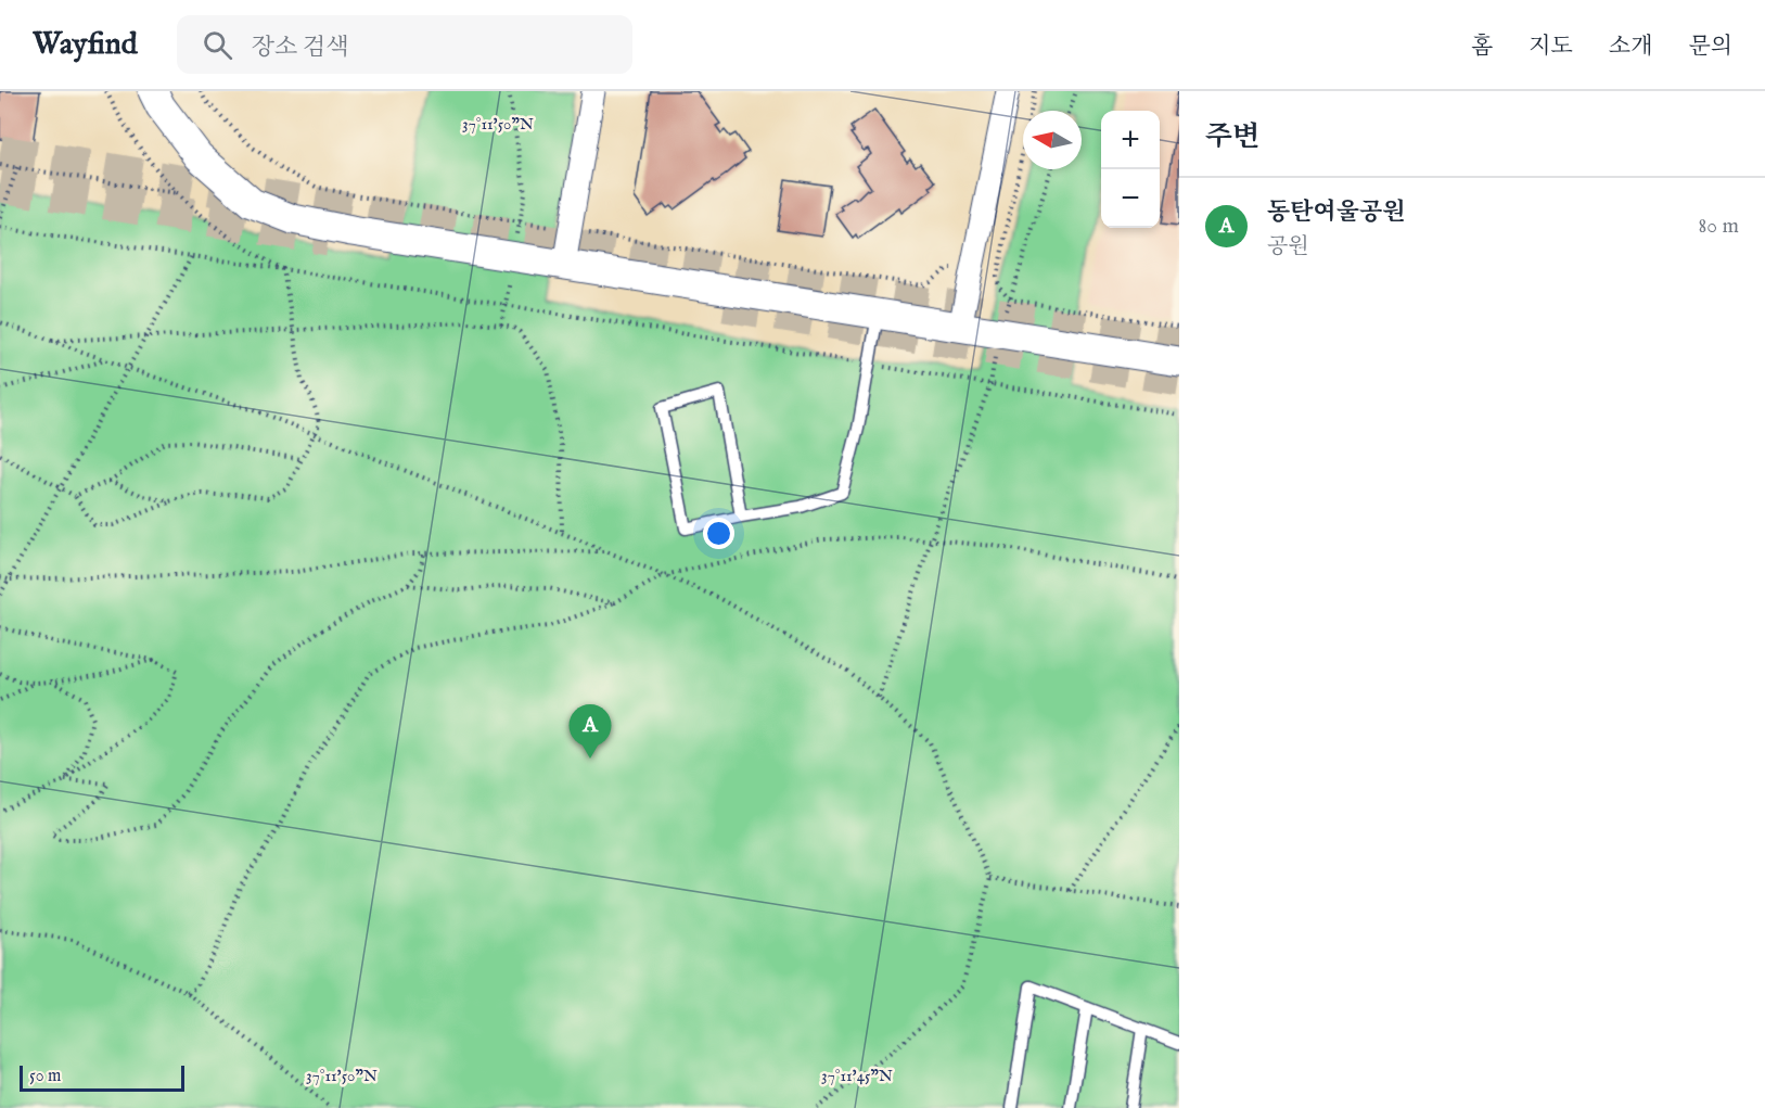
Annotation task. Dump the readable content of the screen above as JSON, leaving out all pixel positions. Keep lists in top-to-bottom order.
{
  "scale_bar": "50 m",
  "north": "left",
  "page": {
    "header": "Wayfind",
    "search": "장소 검색",
    "nav": [
      "홈",
      "지도",
      "소개",
      "문의"
    ],
    "heading": "주변",
    "map_buttons": ["+", "−"],
    "list": [
      {
        "mark": "A",
        "name": "동탄여울공원",
        "note": "공원",
        "value": "80 m"
      }
    ],
    "pins": "A",
    "scale": "50 m"
  },
  "coordinates": ["37°11'50\"N", "37°11'45\"N"]
}
